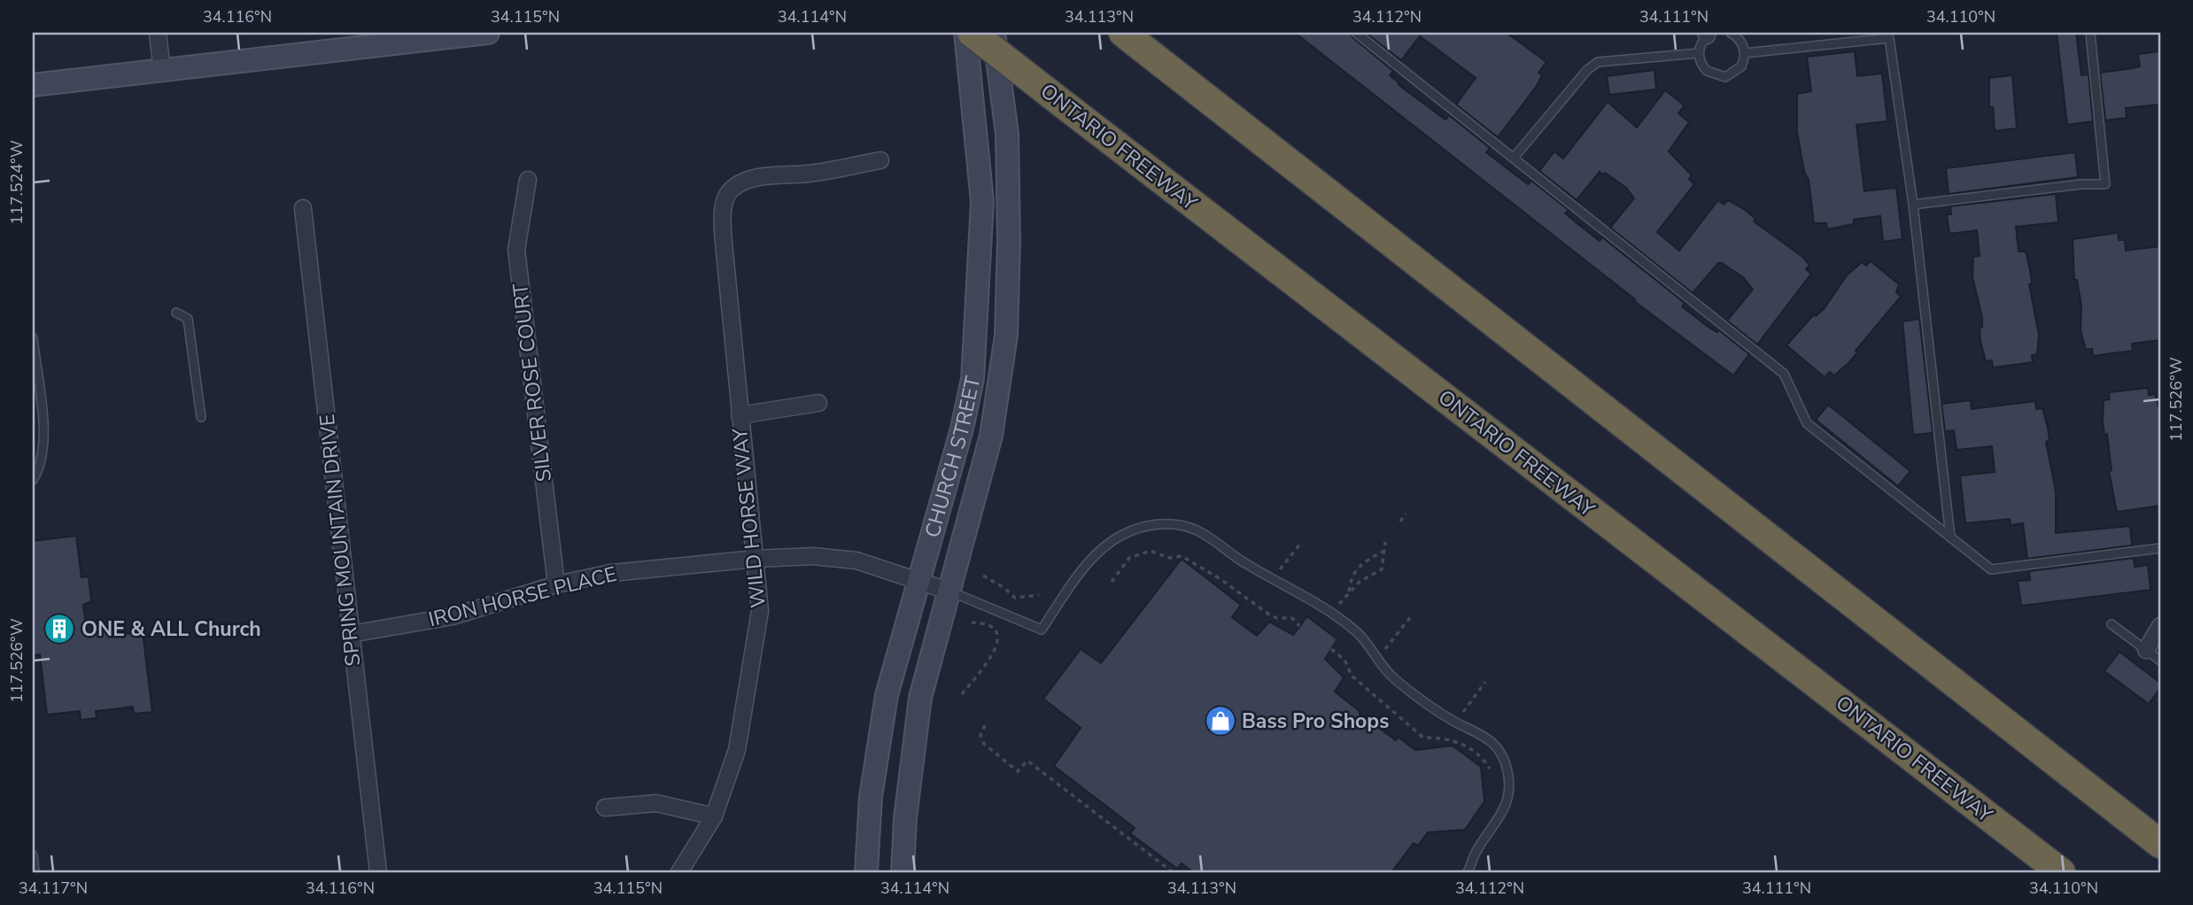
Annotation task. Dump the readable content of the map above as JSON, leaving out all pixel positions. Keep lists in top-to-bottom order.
{
  "streets": {
    "highway": ["ONTARIO FREEWAY"],
    "main road": ["CHURCH STREET"],
    "street": [
      "SILVER ROSE COURT",
      "WILD HORSE WAY",
      "SPRING MOUNTAIN DRIVE",
      "IRON HORSE PLACE"
    ]
  },
  "crossings": [
    ["SILVER ROSE COURT", "IRON HORSE PLACE"],
    ["CHURCH STREET", "IRON HORSE PLACE"],
    ["WILD HORSE WAY", "IRON HORSE PLACE"],
    ["SPRING MOUNTAIN DRIVE", "IRON HORSE PLACE"]
  ],
  "places": {
    "building": ["ONE & ALL Church"],
    "shop": ["Bass Pro Shops"]
  },
  "coordinates": [
    "34.116°N",
    "34.115°N",
    "34.114°N",
    "34.113°N",
    "34.112°N",
    "34.111°N",
    "34.110°N",
    "117.524°W",
    "117.526°W",
    "34.117°N"
  ]
}
